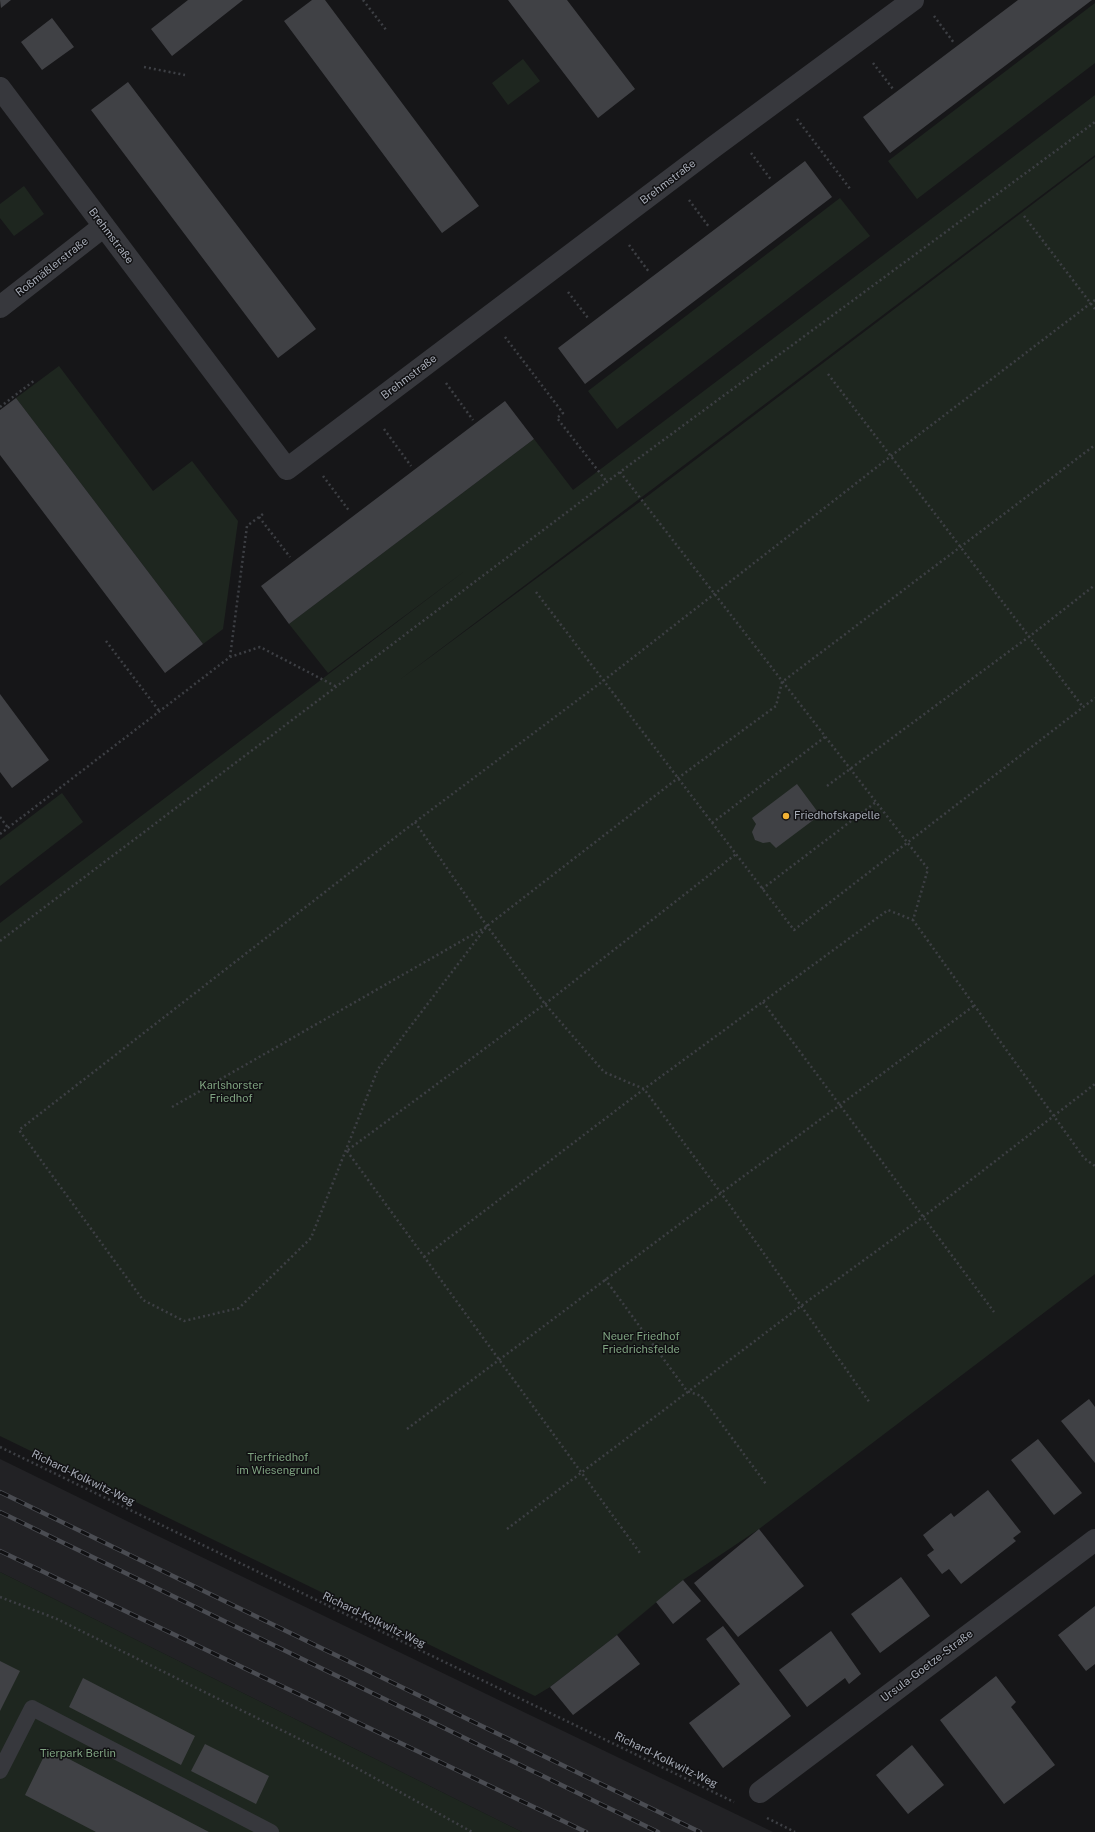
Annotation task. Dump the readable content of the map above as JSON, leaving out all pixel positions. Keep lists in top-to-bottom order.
{
  "streets": {
    "street": ["Brehmstraße", "Roßmäßlerstraße", "Ursula-Goetze-Straße"],
    "path": ["Richard-Kolkwitz-Weg"]
  },
  "crossings": [
    ["Brehmstraße", "Roßmäßlerstraße"]
  ],
  "parks": [
    "Karlshorster Friedhof",
    "Neuer Friedhof Friedrichsfelde",
    "Tierfriedhof im Wiesengrund",
    "Tierpark Berlin"
  ],
  "places": ["Friedhofskapelle"]
}
